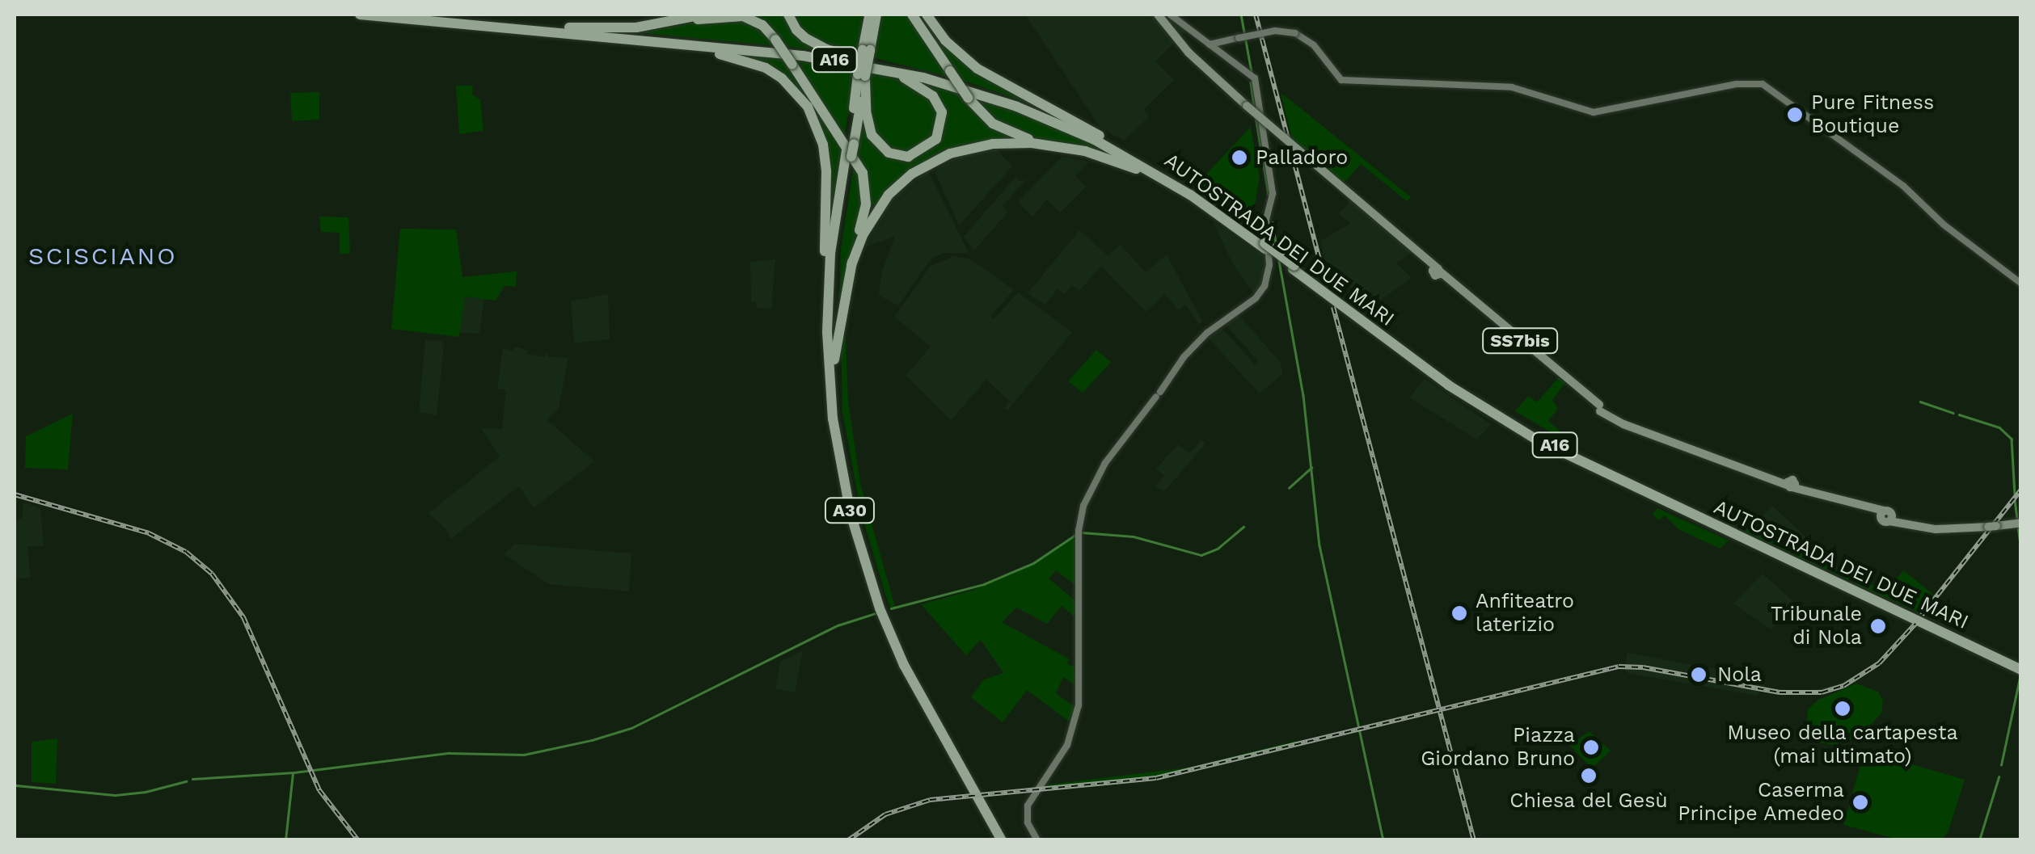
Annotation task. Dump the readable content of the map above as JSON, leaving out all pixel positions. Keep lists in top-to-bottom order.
{
  "streets": {
    "highway": ["A16", "AUTOSTRADA DEI DUE MARI", "A30"],
    "main road": ["SS7bis"]
  },
  "districts": ["SCISCIANO"],
  "places": [
    "Pure Fitness Boutique",
    "Palladoro",
    "Anfiteatro laterizio",
    "Tribunale di Nola",
    "Nola",
    "Museo della cartapesta (mai ultimato)",
    "Piazza Giordano Bruno",
    "Chiesa del Gesù",
    "Caserma Principe Amedeo"
  ]
}
